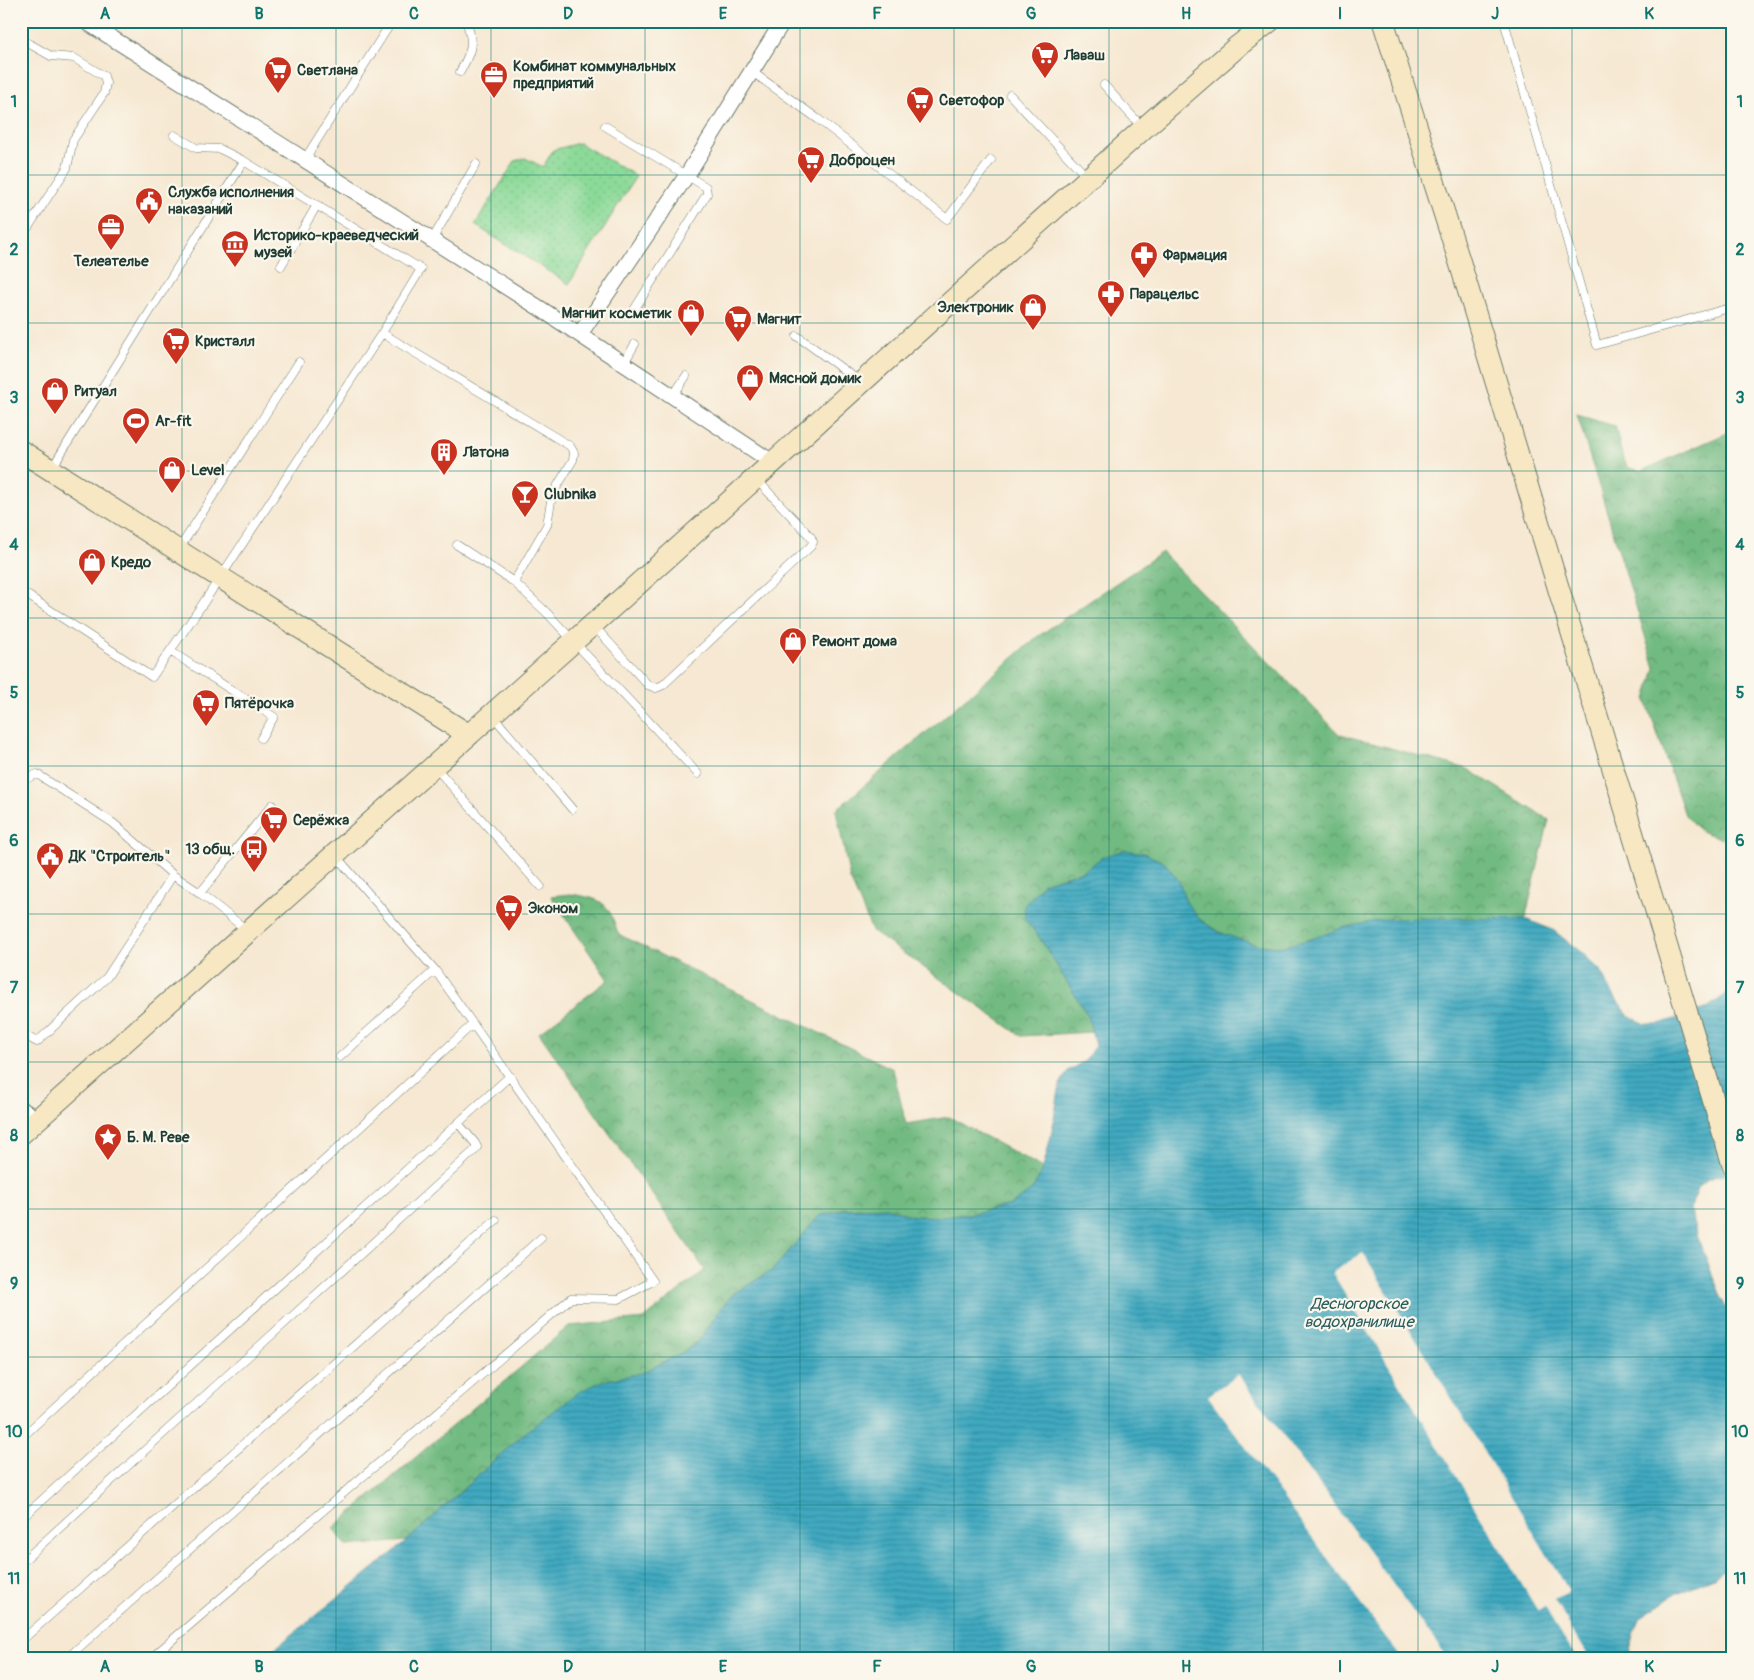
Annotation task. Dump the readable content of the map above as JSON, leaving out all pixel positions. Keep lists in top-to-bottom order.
{
  "water": ["Десногорское водохранилище"],
  "places": {
    "supermarket": [
      "Лаваш",
      "Светлана",
      "Светофор",
      "Доброцен",
      "Магнит",
      "Кристалл",
      "Пятёрочка",
      "Серёжка",
      "Эконом"
    ],
    "office": ["Комбинат коммунальных предприятий", "Телеателье"],
    "public building": ["Служба исполнения наказаний", "ДК \"Строитель\""],
    "museum": ["Историко-краеведческий музей"],
    "pharmacy": ["Фармация", "Парацельс"],
    "shop": [
      "Электроник",
      "Магнит косметик",
      "Мясной домик",
      "Ритуал",
      "Level",
      "Кредо",
      "Ремонт дома"
    ],
    "sports": ["Ar-fit"],
    "building": ["Латона"],
    "bar": ["Clubnika"],
    "bus stop": ["13 общ."],
    "place": ["Б. М. Реве"]
  },
  "grid": {
    "columns": [
      "A",
      "B",
      "C",
      "D",
      "E",
      "F",
      "G",
      "H",
      "I",
      "J",
      "K"
    ],
    "rows": [
      "1",
      "2",
      "3",
      "4",
      "5",
      "6",
      "7",
      "8",
      "9",
      "10",
      "11"
    ]
  }
}
